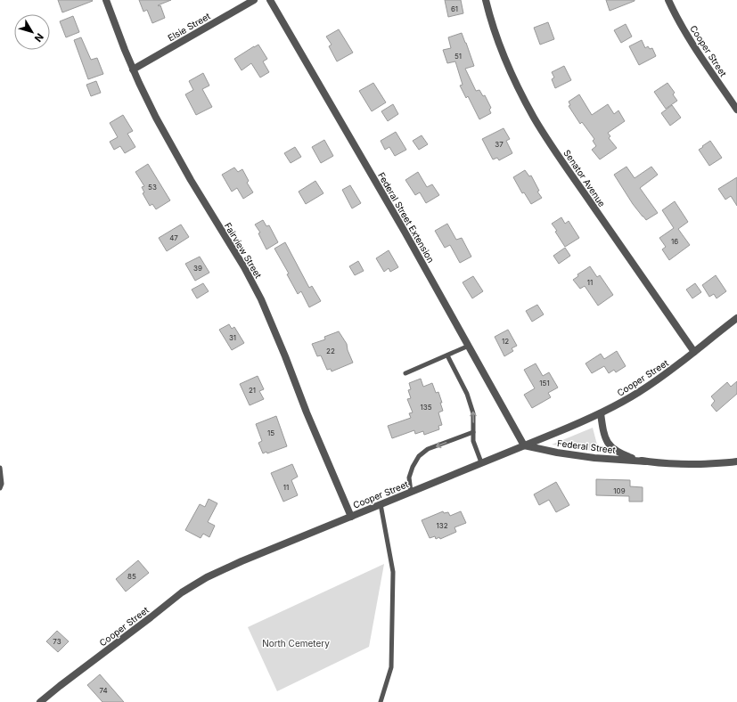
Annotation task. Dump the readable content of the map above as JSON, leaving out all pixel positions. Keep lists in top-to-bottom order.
{
  "streets": {
    "street": [
      "Elsie Street",
      "Cooper Street",
      "Senator Avenue",
      "Federal Street Extension",
      "Fairview Street",
      "Federal Street"
    ]
  },
  "crossings": [
    ["Elsie Street", "Fairview Street"],
    ["Cooper Street", "Senator Avenue"],
    ["Cooper Street", "Federal Street Extension"],
    ["Cooper Street", "Fairview Street"],
    ["Cooper Street", "Federal Street"],
    ["Federal Street Extension", "Federal Street"]
  ],
  "parks": ["North Cemetery"],
  "house_numbers": [
    "61",
    "51",
    "37",
    "53",
    "47",
    "16",
    "39",
    "11",
    "31",
    "12",
    "22",
    "151",
    "21",
    "135",
    "15",
    "11",
    "109",
    "132",
    "85",
    "73",
    "74"
  ],
  "north": "bottom right"
}
